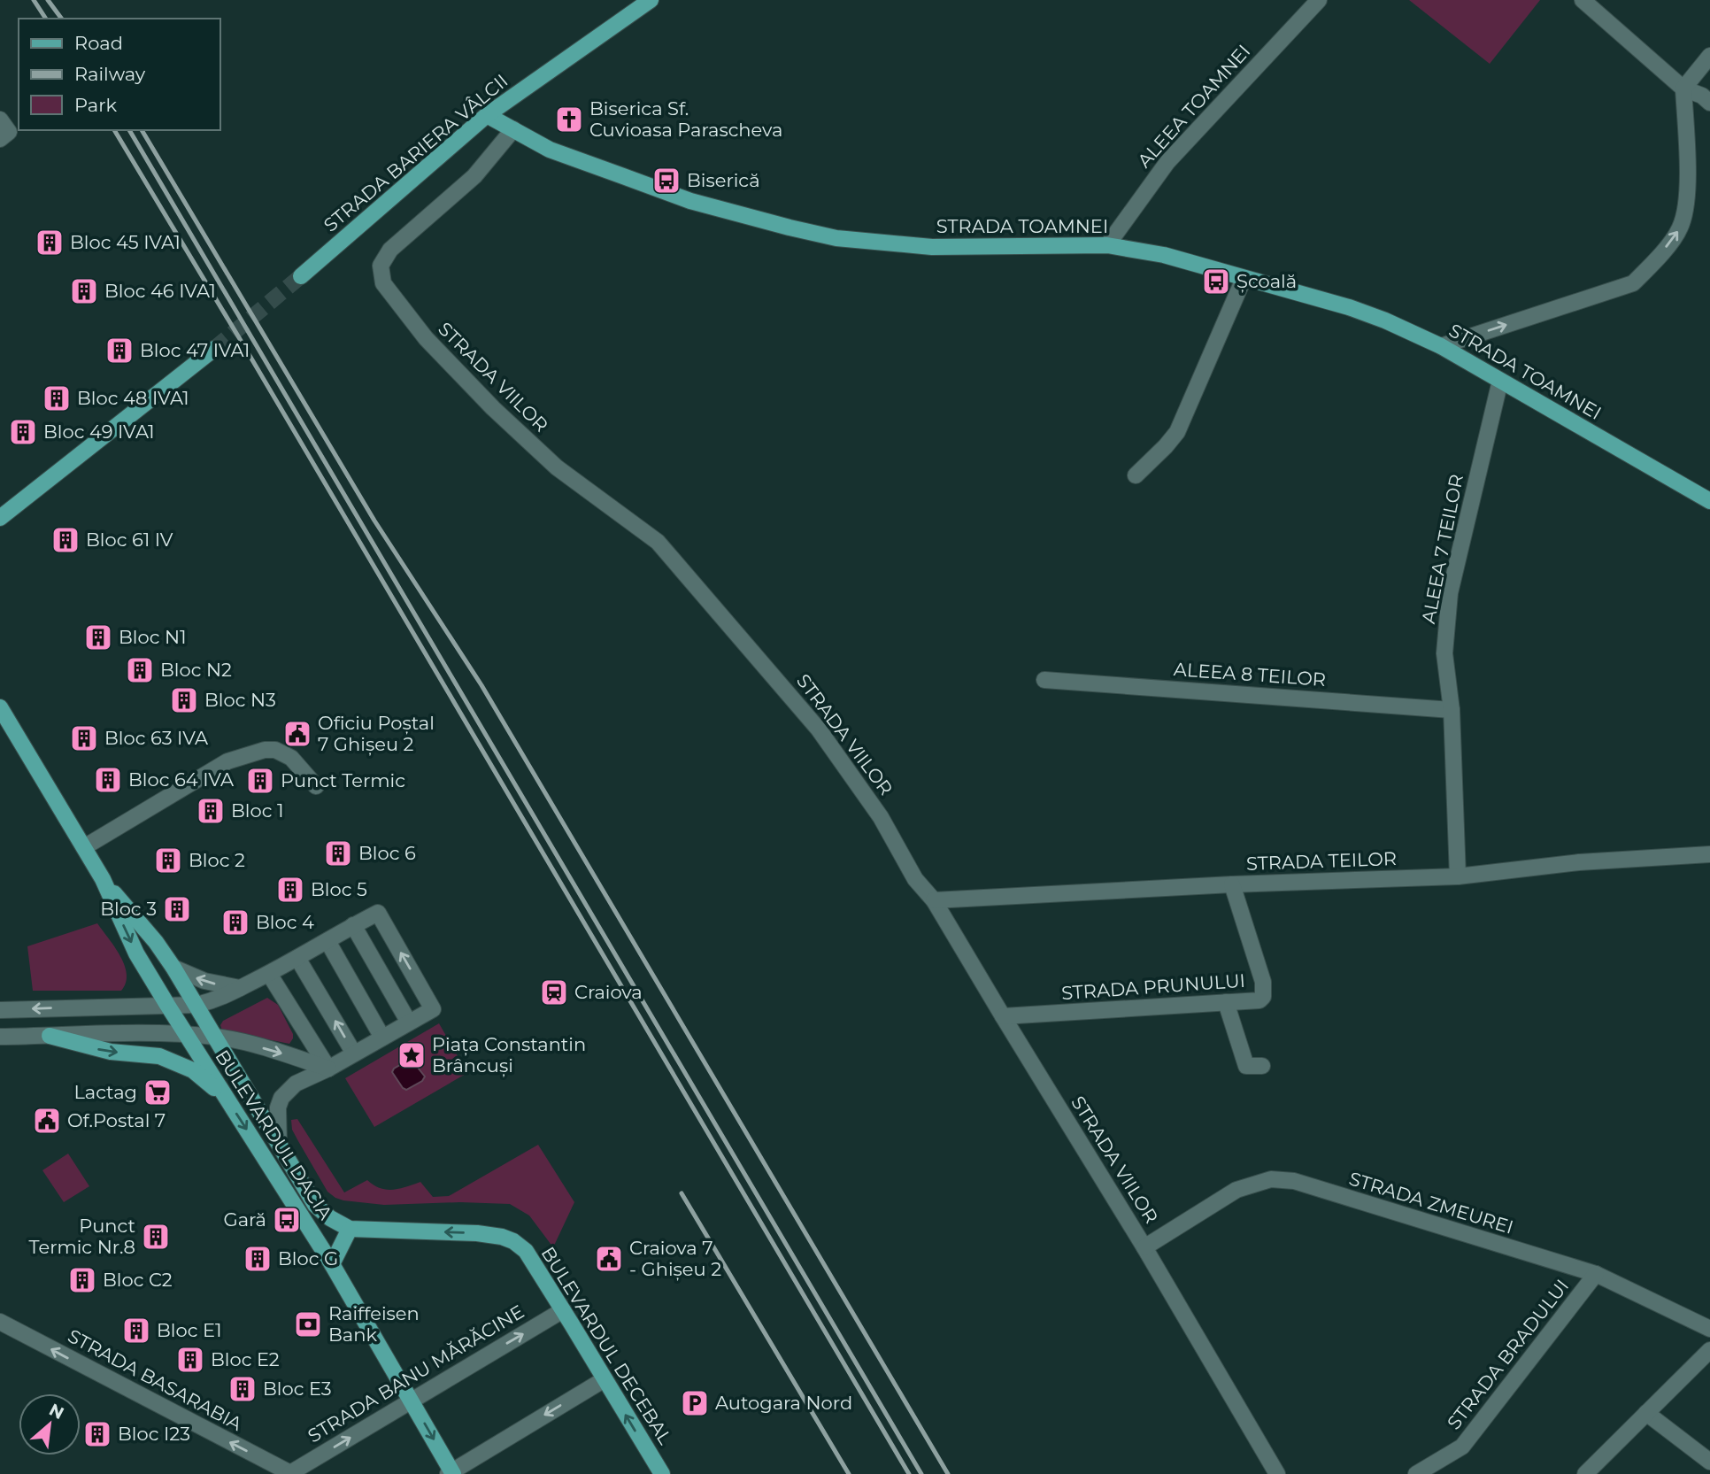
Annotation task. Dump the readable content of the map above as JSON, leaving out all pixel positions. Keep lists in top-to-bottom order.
{
  "streets": {
    "main road": [
      "STRADA BARIERA VÂLCII",
      "STRADA TOAMNEI",
      "BULEVARDUL DACIA",
      "BULEVARDUL DECEBAL"
    ],
    "street": [
      "ALEEA TOAMNEI",
      "STRADA VIILOR",
      "ALEEA 7 TEILOR",
      "ALEEA 8 TEILOR",
      "STRADA TEILOR",
      "STRADA PRUNULUI",
      "STRADA ZMEUREI",
      "STRADA BRADULUI",
      "STRADA BANU MĂRĂCINE",
      "STRADA BASARABIA"
    ]
  },
  "crossings": [
    ["ALEEA TOAMNEI", "STRADA TOAMNEI"],
    ["STRADA BARIERA VÂLCII", "STRADA TOAMNEI"],
    ["STRADA TOAMNEI", "STRADA VIILOR"],
    ["STRADA TOAMNEI", "ALEEA 7 TEILOR"],
    ["STRADA VIILOR", "STRADA TEILOR"],
    ["STRADA VIILOR", "STRADA PRUNULUI"],
    ["STRADA VIILOR", "STRADA ZMEUREI"],
    ["ALEEA 7 TEILOR", "ALEEA 8 TEILOR"],
    ["ALEEA 7 TEILOR", "STRADA TEILOR"],
    ["STRADA TEILOR", "STRADA PRUNULUI"],
    ["BULEVARDUL DACIA", "BULEVARDUL DECEBAL"],
    ["BULEVARDUL DACIA", "STRADA BANU MĂRĂCINE"],
    ["STRADA ZMEUREI", "STRADA BRADULUI"],
    ["BULEVARDUL DECEBAL", "STRADA BANU MĂRĂCINE"],
    ["STRADA BANU MĂRĂCINE", "STRADA BASARABIA"]
  ],
  "one_way": ["BULEVARDUL DECEBAL", "STRADA BASARABIA"],
  "places": {
    "church": ["Biserica Sf. Cuvioasa Parascheva"],
    "bus stop": ["Biserică", "Școală", "Gară"],
    "building": [
      "Bloc 45 IVA1",
      "Bloc 46 IVA1",
      "Bloc 47 IVA1",
      "Bloc 48 IVA1",
      "Bloc 49 IVA1",
      "Bloc 61 IV",
      "Bloc N1",
      "Bloc N2",
      "Bloc N3",
      "Bloc 63 IVA",
      "Bloc 64 IVA",
      "Punct Termic",
      "Bloc 1",
      "Bloc 6",
      "Bloc 2",
      "Bloc 5",
      "Bloc 3",
      "Bloc 4",
      "Punct Termic Nr.8",
      "Bloc G",
      "Bloc C2",
      "Bloc E1",
      "Bloc E2",
      "Bloc E3",
      "Bloc I23"
    ],
    "public building": ["Oficiu Poștal 7 Ghișeu 2", "Of.Postal 7", "Craiova 7 - Ghișeu 2"],
    "station": ["Craiova"],
    "place": ["Piața Constantin Brâncuși"],
    "supermarket": ["Lactag"],
    "bank": ["Raiffeisen Bank"],
    "parking": ["Autogara Nord"]
  },
  "legend": ["Road", "Railway", "Park"],
  "north": "top right"
}
